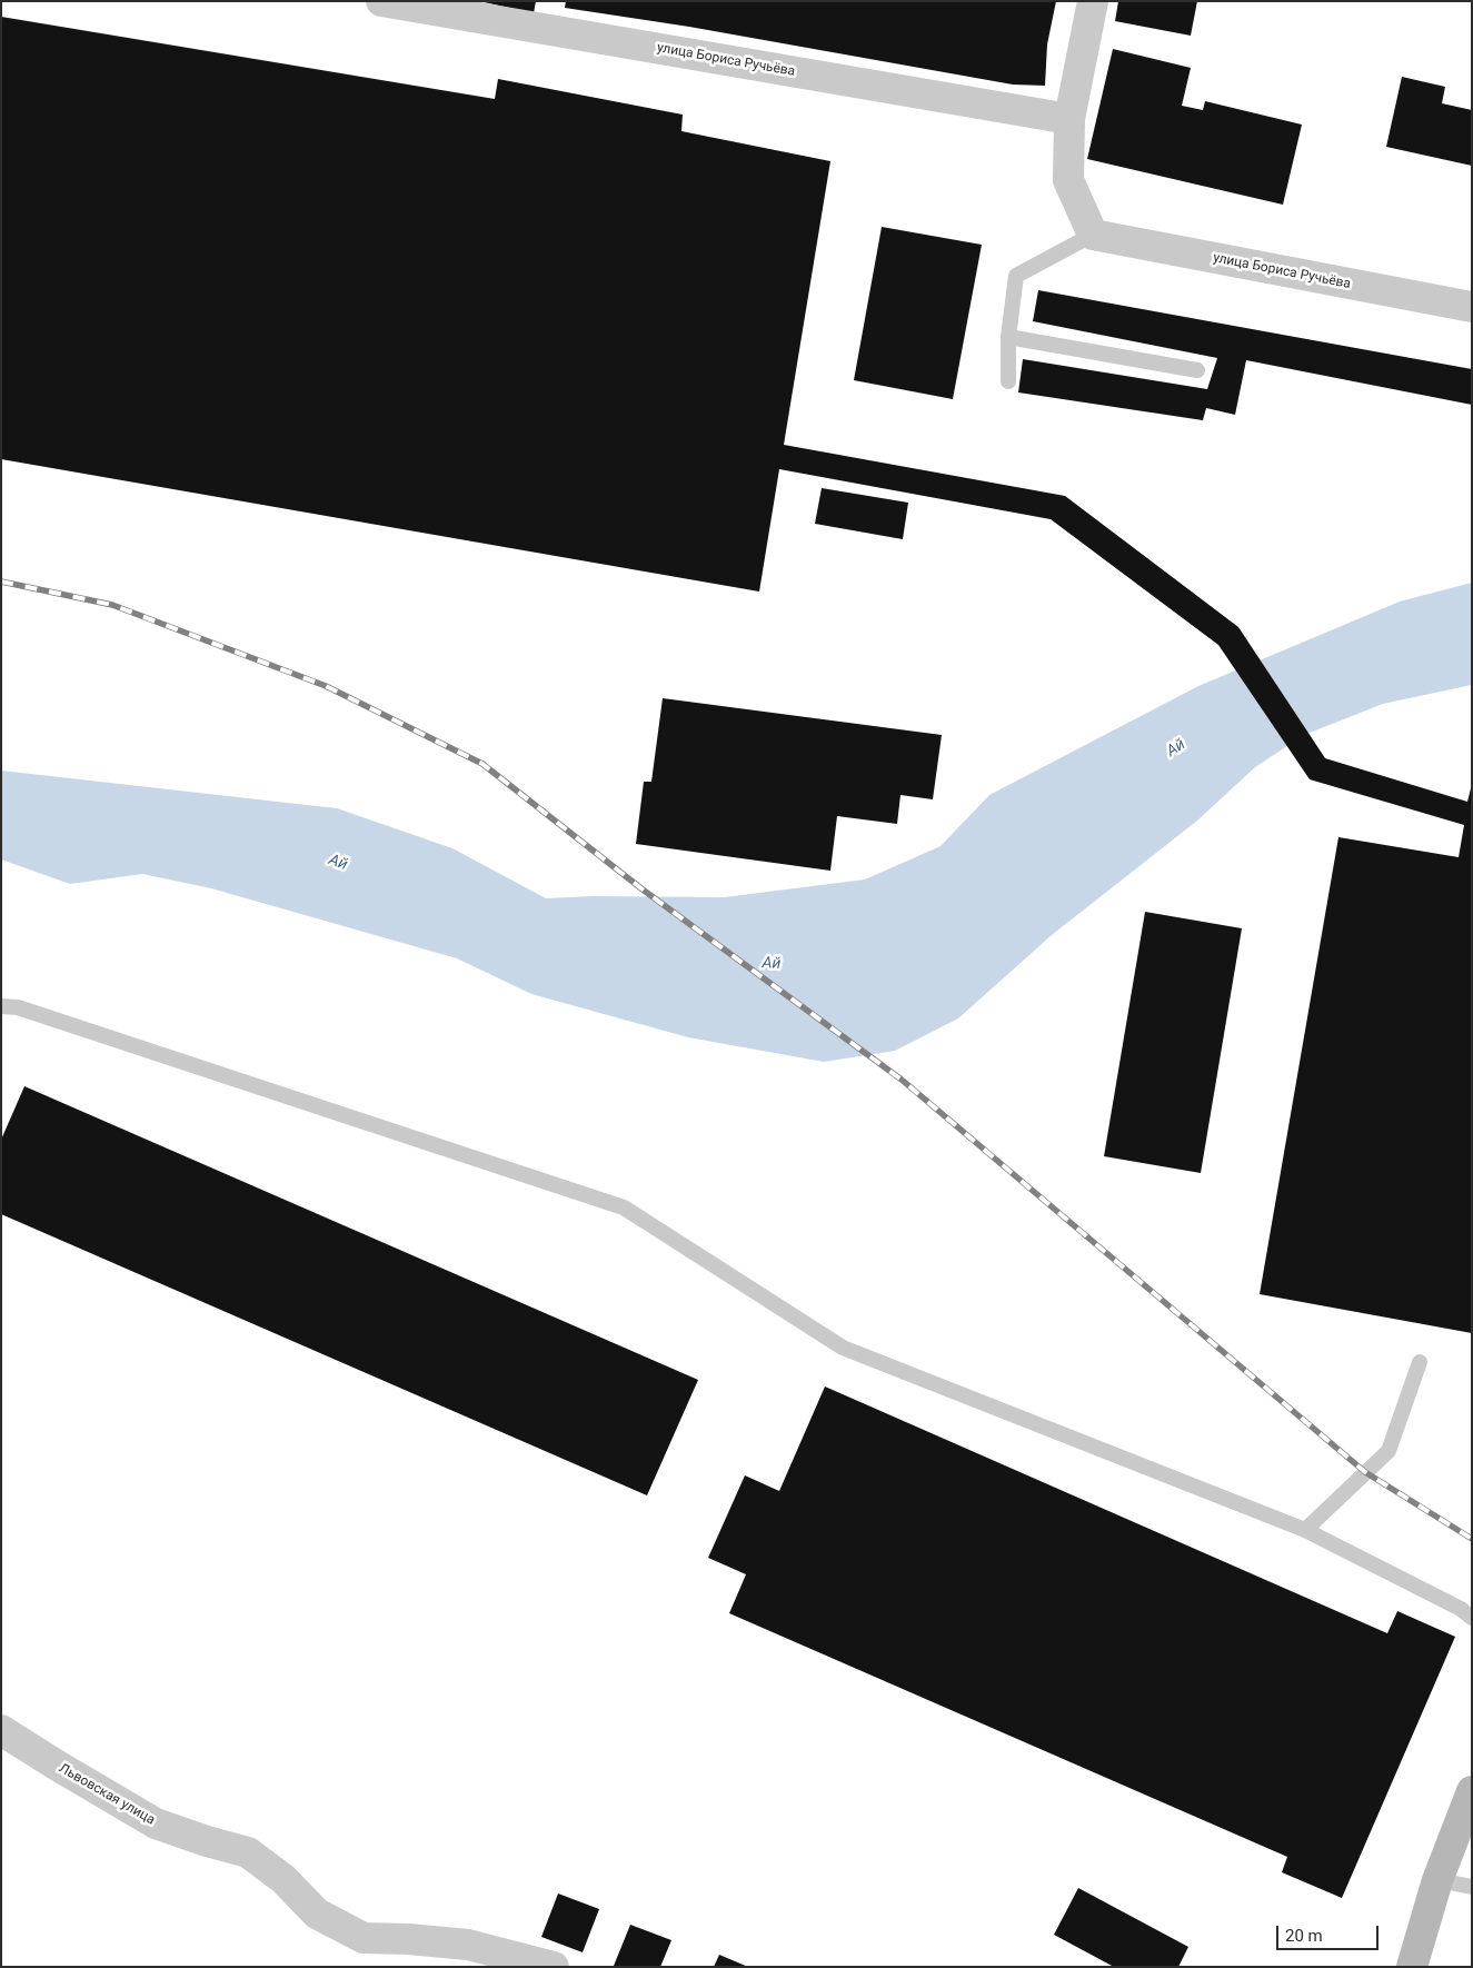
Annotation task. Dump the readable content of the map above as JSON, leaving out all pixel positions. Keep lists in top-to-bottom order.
{
  "streets": {
    "street": ["улица Бориса Ручьёва", "Львовская улица"]
  },
  "water": ["Ай"],
  "scale_bar": "20 m"
}
